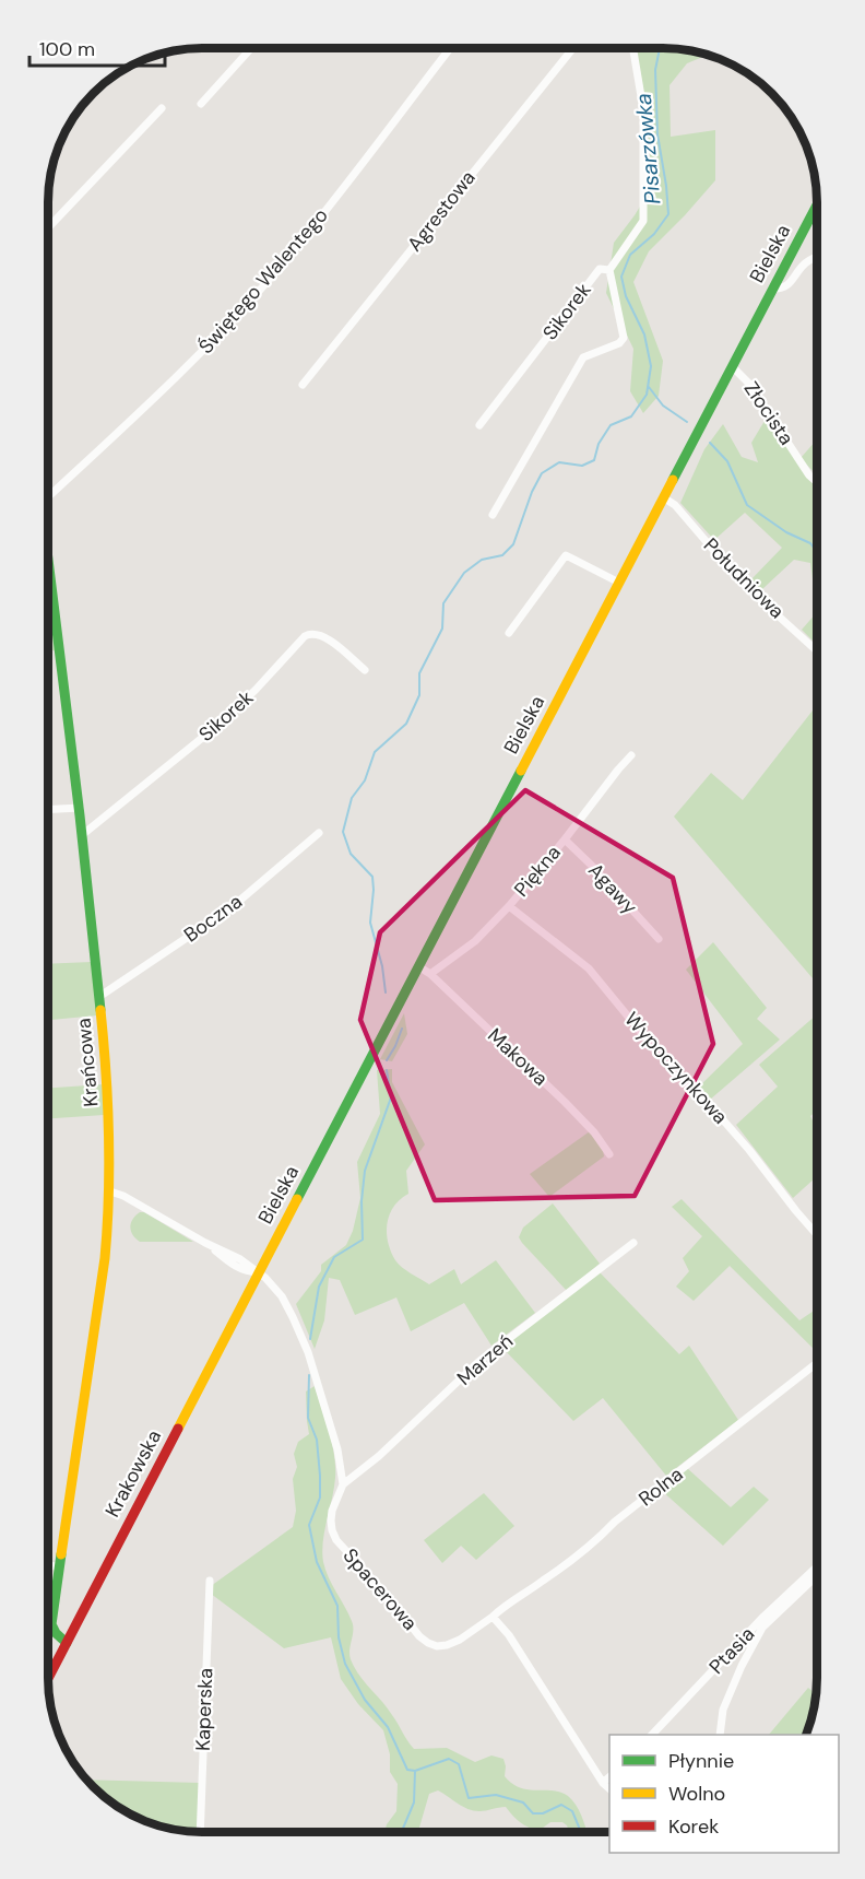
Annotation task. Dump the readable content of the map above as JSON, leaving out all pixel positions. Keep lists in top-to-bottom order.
{
  "streets": {
    "main road": ["Bielska", "Krańcowa", "Krakowska"],
    "street": [
      "Agrestowa",
      "Świętego Walentego",
      "Sikorek",
      "Złocista",
      "Południowa",
      "Piękna",
      "Agawy",
      "Boczna",
      "Makowa",
      "Wypoczynkowa",
      "Marzeń",
      "Rolna",
      "Spacerowa",
      "Ptasia",
      "Kaperska"
    ]
  },
  "crossings": [
    ["Bielska", "Złocista"],
    ["Bielska", "Południowa"],
    ["Bielska", "Makowa"],
    ["Bielska", "Krakowska"],
    ["Bielska", "Spacerowa"],
    ["Sikorek", "Krańcowa"],
    ["Piękna", "Agawy"],
    ["Piękna", "Makowa"],
    ["Piękna", "Wypoczynkowa"],
    ["Boczna", "Krańcowa"],
    ["Krańcowa", "Krakowska"],
    ["Krańcowa", "Spacerowa"],
    ["Marzeń", "Spacerowa"],
    ["Krakowska", "Spacerowa"],
    ["Rolna", "Spacerowa"]
  ],
  "water": ["Pisarzówka"],
  "legend": ["Płynnie", "Wolno", "Korek"],
  "scale_bar": "100 m"
}
